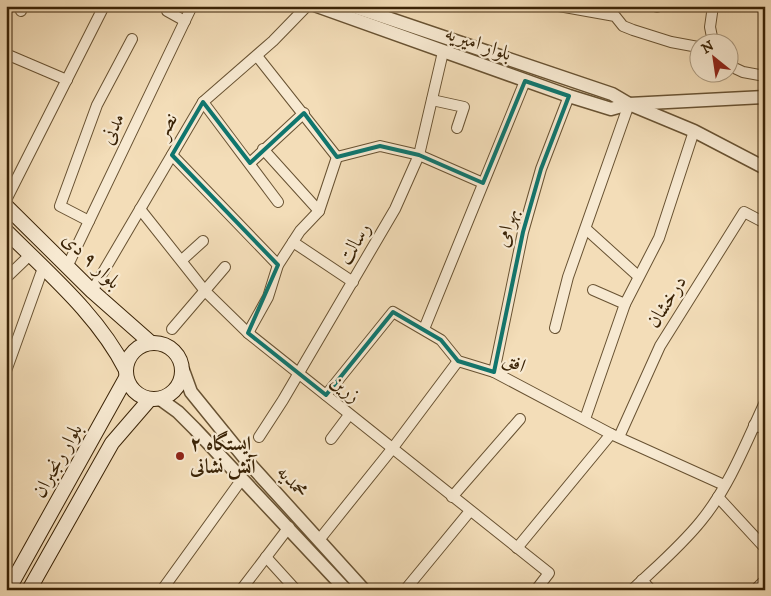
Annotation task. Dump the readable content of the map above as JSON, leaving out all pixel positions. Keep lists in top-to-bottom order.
{
  "streets": {
    "main road": ["بلوار ۹ دی", "بلوار رنجبران"],
    "street": [
      "بلوار امیریه",
      "نصر",
      "مدنی",
      "بهرامی",
      "رسالت",
      "درخشان",
      "افق",
      "زرین",
      "محمدیه"
    ]
  },
  "crossings": [
    ["بلوار امیریه", "بهرامی"],
    ["بلوار امیریه", "رسالت"],
    ["نصر", "بلوار ۹ دی"],
    ["نصر", "زرین"],
    ["مدنی", "بلوار ۹ دی"],
    ["بهرامی", "افق"],
    ["رسالت", "زرین"],
    ["بلوار ۹ دی", "بلوار رنجبران"],
    ["بلوار ۹ دی", "محمدیه"],
    ["درخشان", "افق"],
    ["درخشان", "زرین"],
    ["بلوار رنجبران", "محمدیه"]
  ],
  "places": ["ایستگاه ۲ آتش نشانی"],
  "north": "top left"
}
